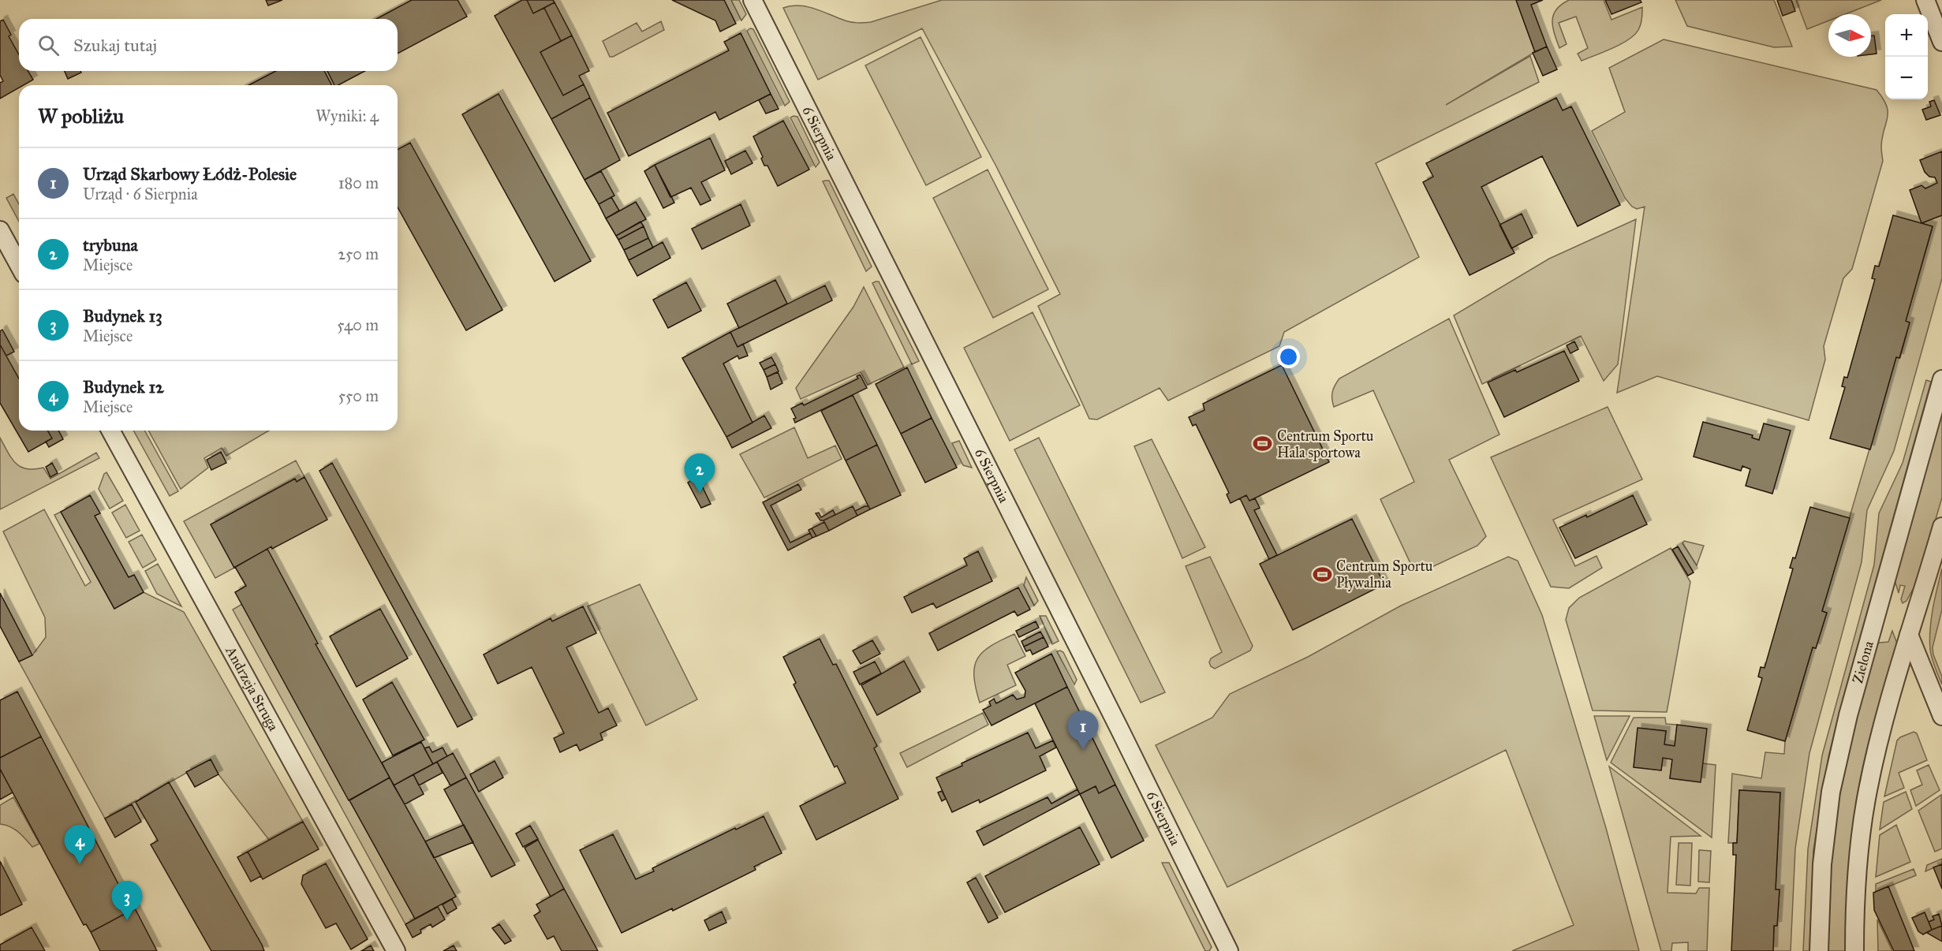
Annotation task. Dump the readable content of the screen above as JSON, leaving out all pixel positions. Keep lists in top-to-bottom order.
{
  "streets": {
    "street": ["6 Sierpnia", "Zielona", "Andrzeja Struga"]
  },
  "places": {
    "sports": ["Centrum Sportu Hala sportowa", "Centrum Sportu Pływalnia"]
  },
  "north": "right",
  "page": {
    "map_buttons": ["+", "−"],
    "search": "Szukaj tutaj",
    "heading": ["W pobliżu", "Wyniki: 4"],
    "list": [
      {
        "mark": "1",
        "name": "Urząd Skarbowy Łódż-Polesie",
        "note": "Urząd · 6 Sierpnia",
        "value": "180 m"
      },
      {
        "mark": "2",
        "name": "trybuna",
        "note": "Miejsce",
        "value": "250 m"
      },
      {
        "mark": "3",
        "name": "Budynek 13",
        "note": "Miejsce",
        "value": "540 m"
      },
      {
        "mark": "4",
        "name": "Budynek 12",
        "note": "Miejsce",
        "value": "550 m"
      }
    ],
    "pins": [
      "2",
      "1",
      "4",
      "3"
    ]
  }
}
